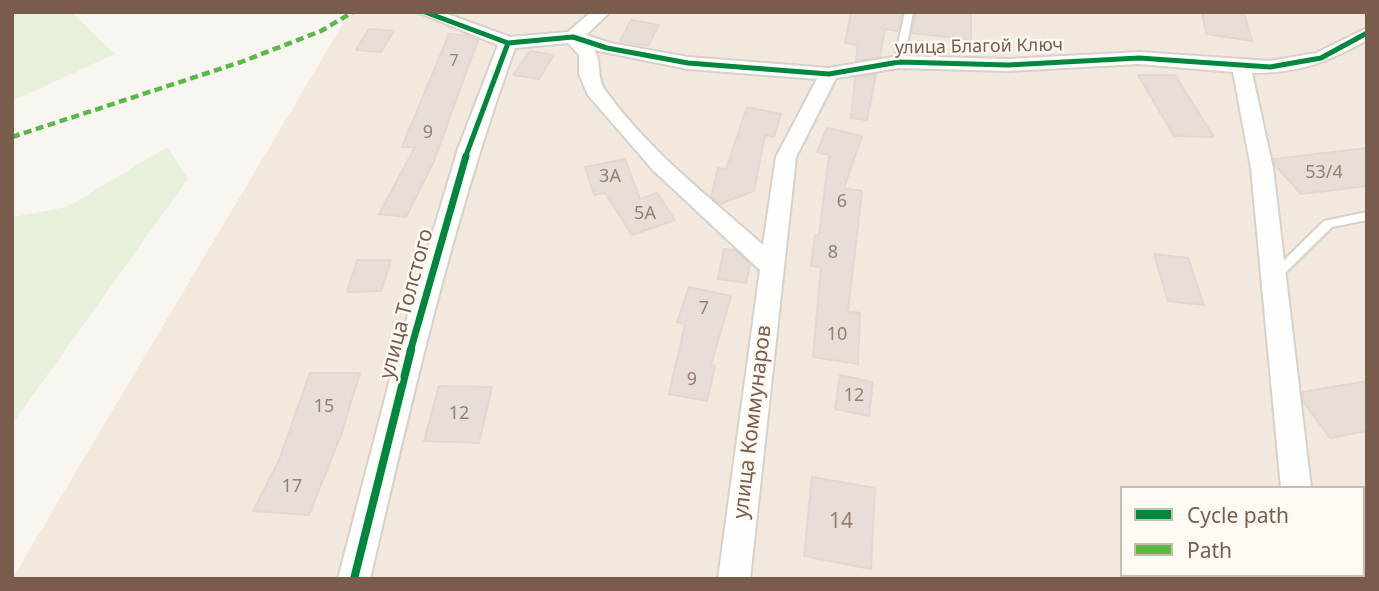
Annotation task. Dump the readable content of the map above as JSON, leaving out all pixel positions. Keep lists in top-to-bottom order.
{
  "streets": {
    "street": ["улица Благой Ключ", "улица Толстого", "улица Коммунаров"]
  },
  "crossings": [
    ["улица Благой Ключ", "улица Толстого"],
    ["улица Благой Ключ", "улица Коммунаров"]
  ],
  "house_numbers": [
    "7",
    "9",
    "53/4",
    "3А",
    "6",
    "5А",
    "8",
    "7",
    "10",
    "9",
    "12",
    "15",
    "12",
    "17",
    "14"
  ],
  "legend": ["Cycle path", "Path"]
}
